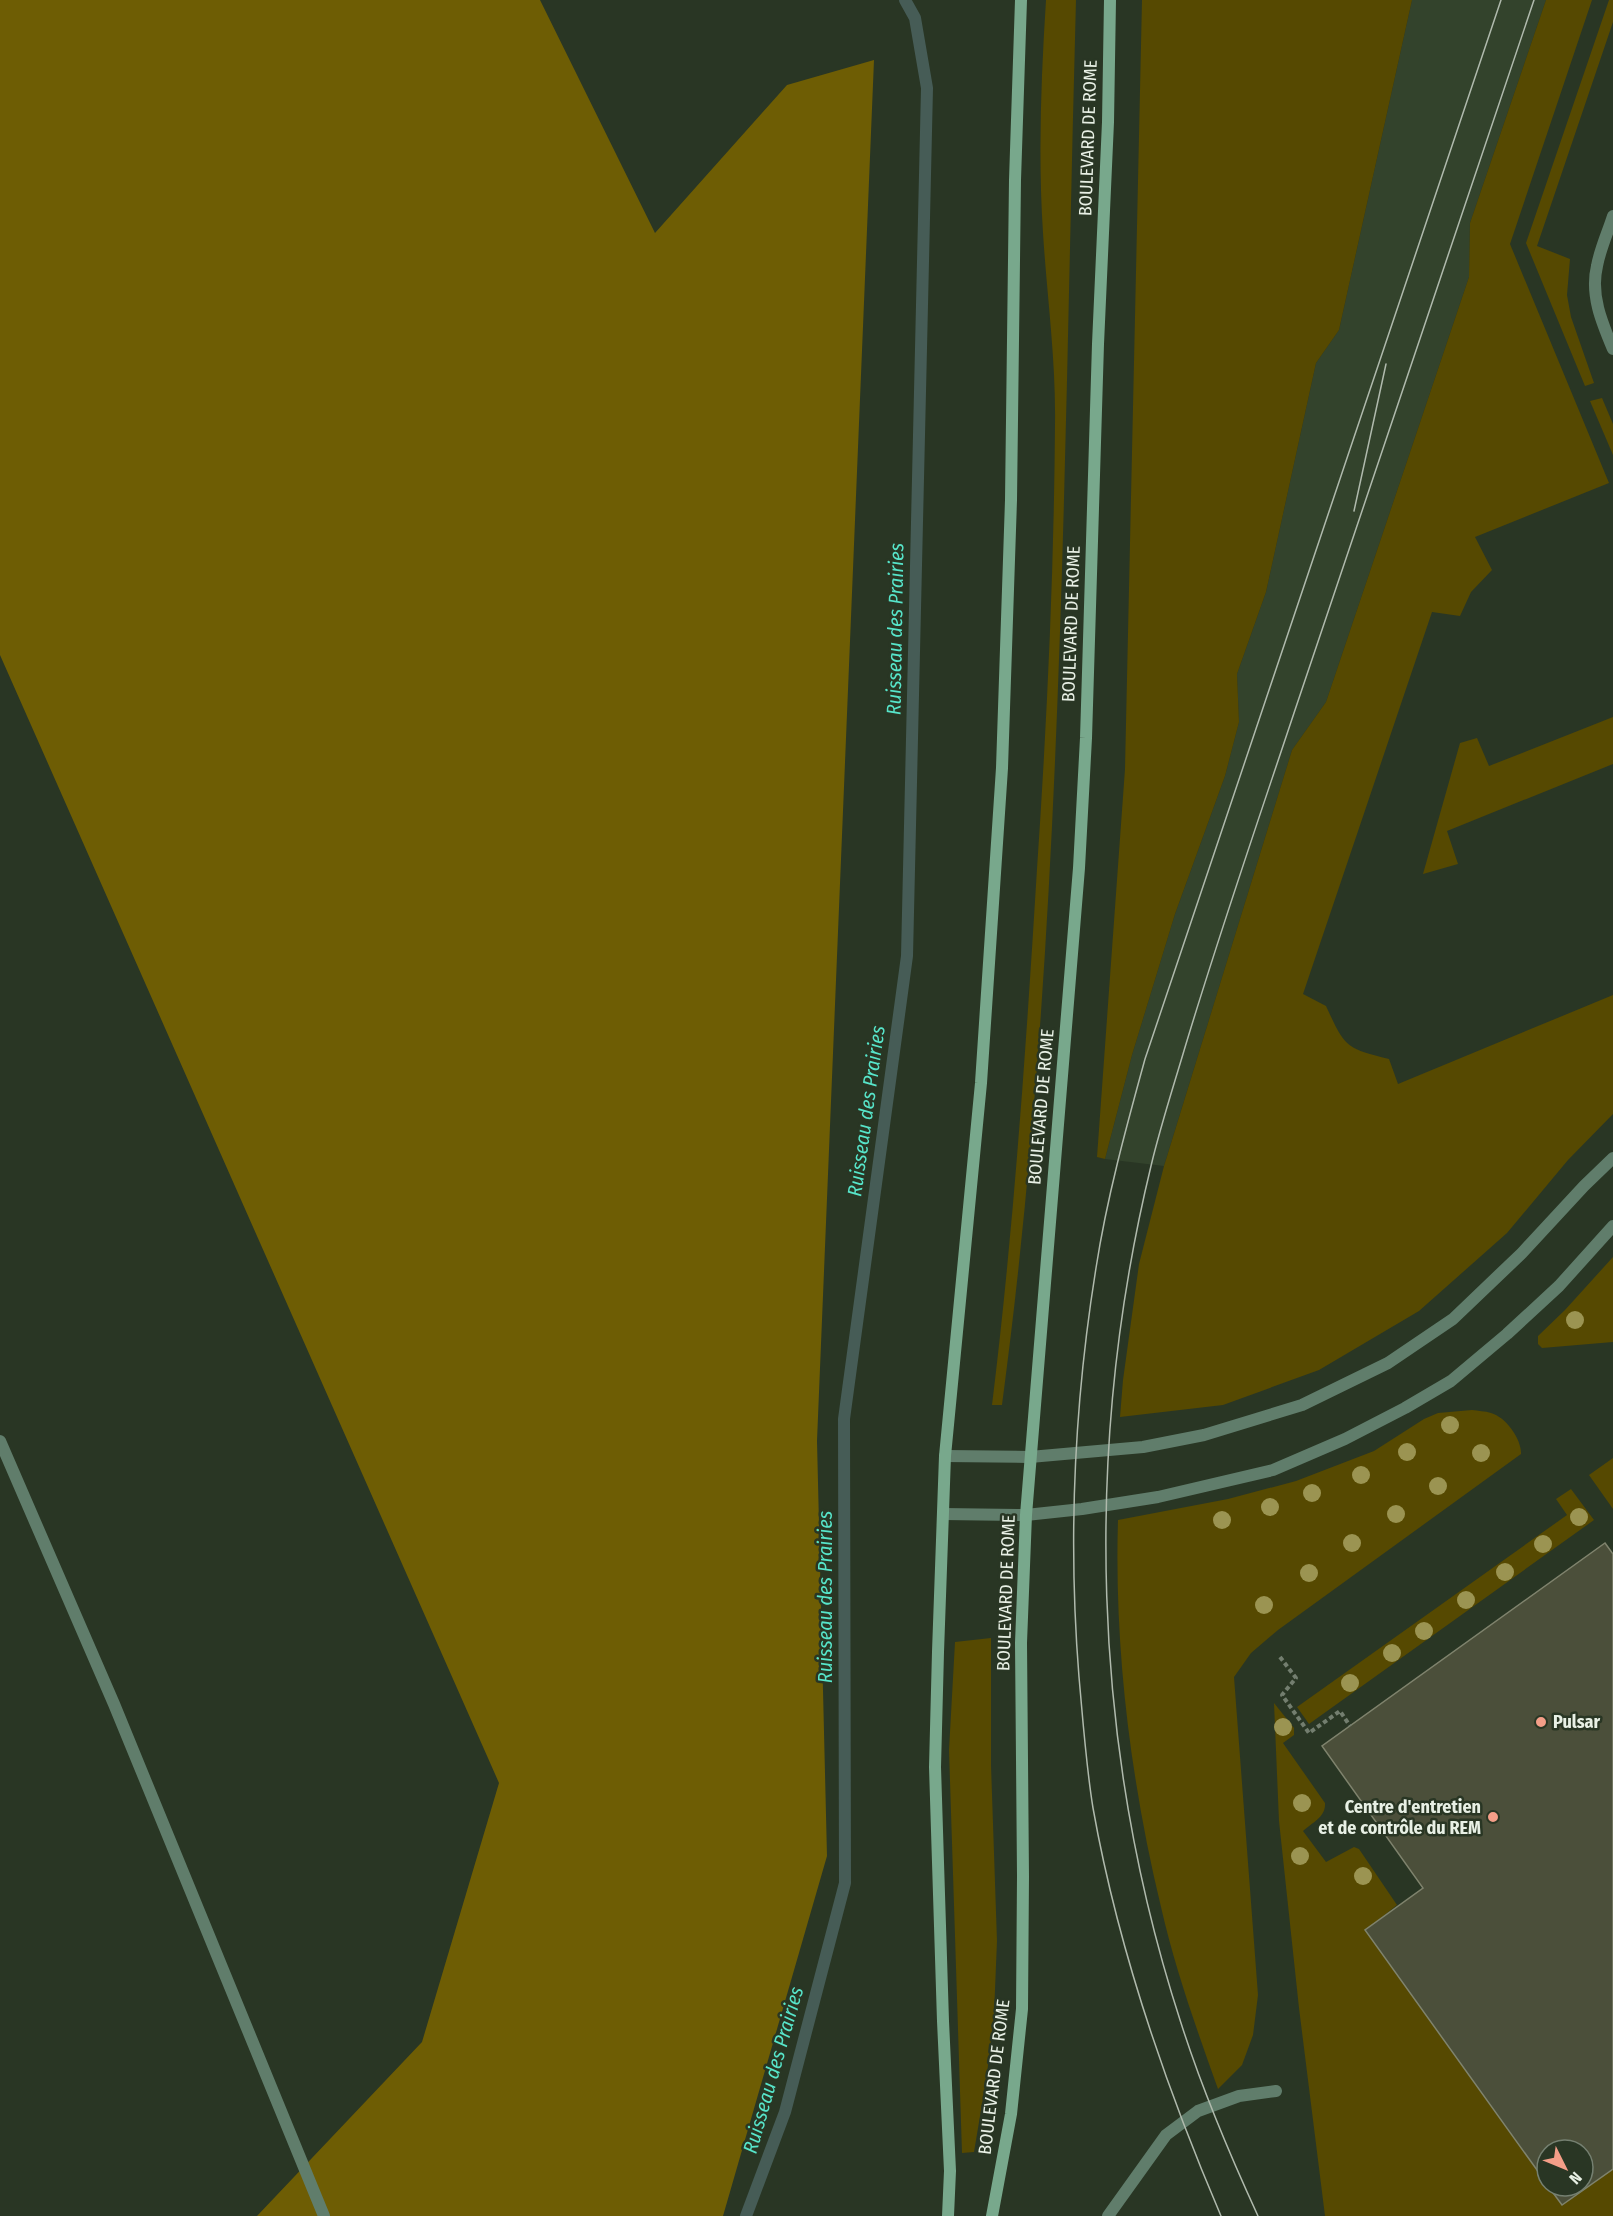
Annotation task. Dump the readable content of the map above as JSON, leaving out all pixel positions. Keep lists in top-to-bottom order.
{
  "streets": {
    "main road": ["BOULEVARD DE ROME"]
  },
  "water": ["Ruisseau des Prairies"],
  "places": ["Pulsar", "Centre d'entretien et de contrôle du REM"],
  "north": "bottom right"
}
